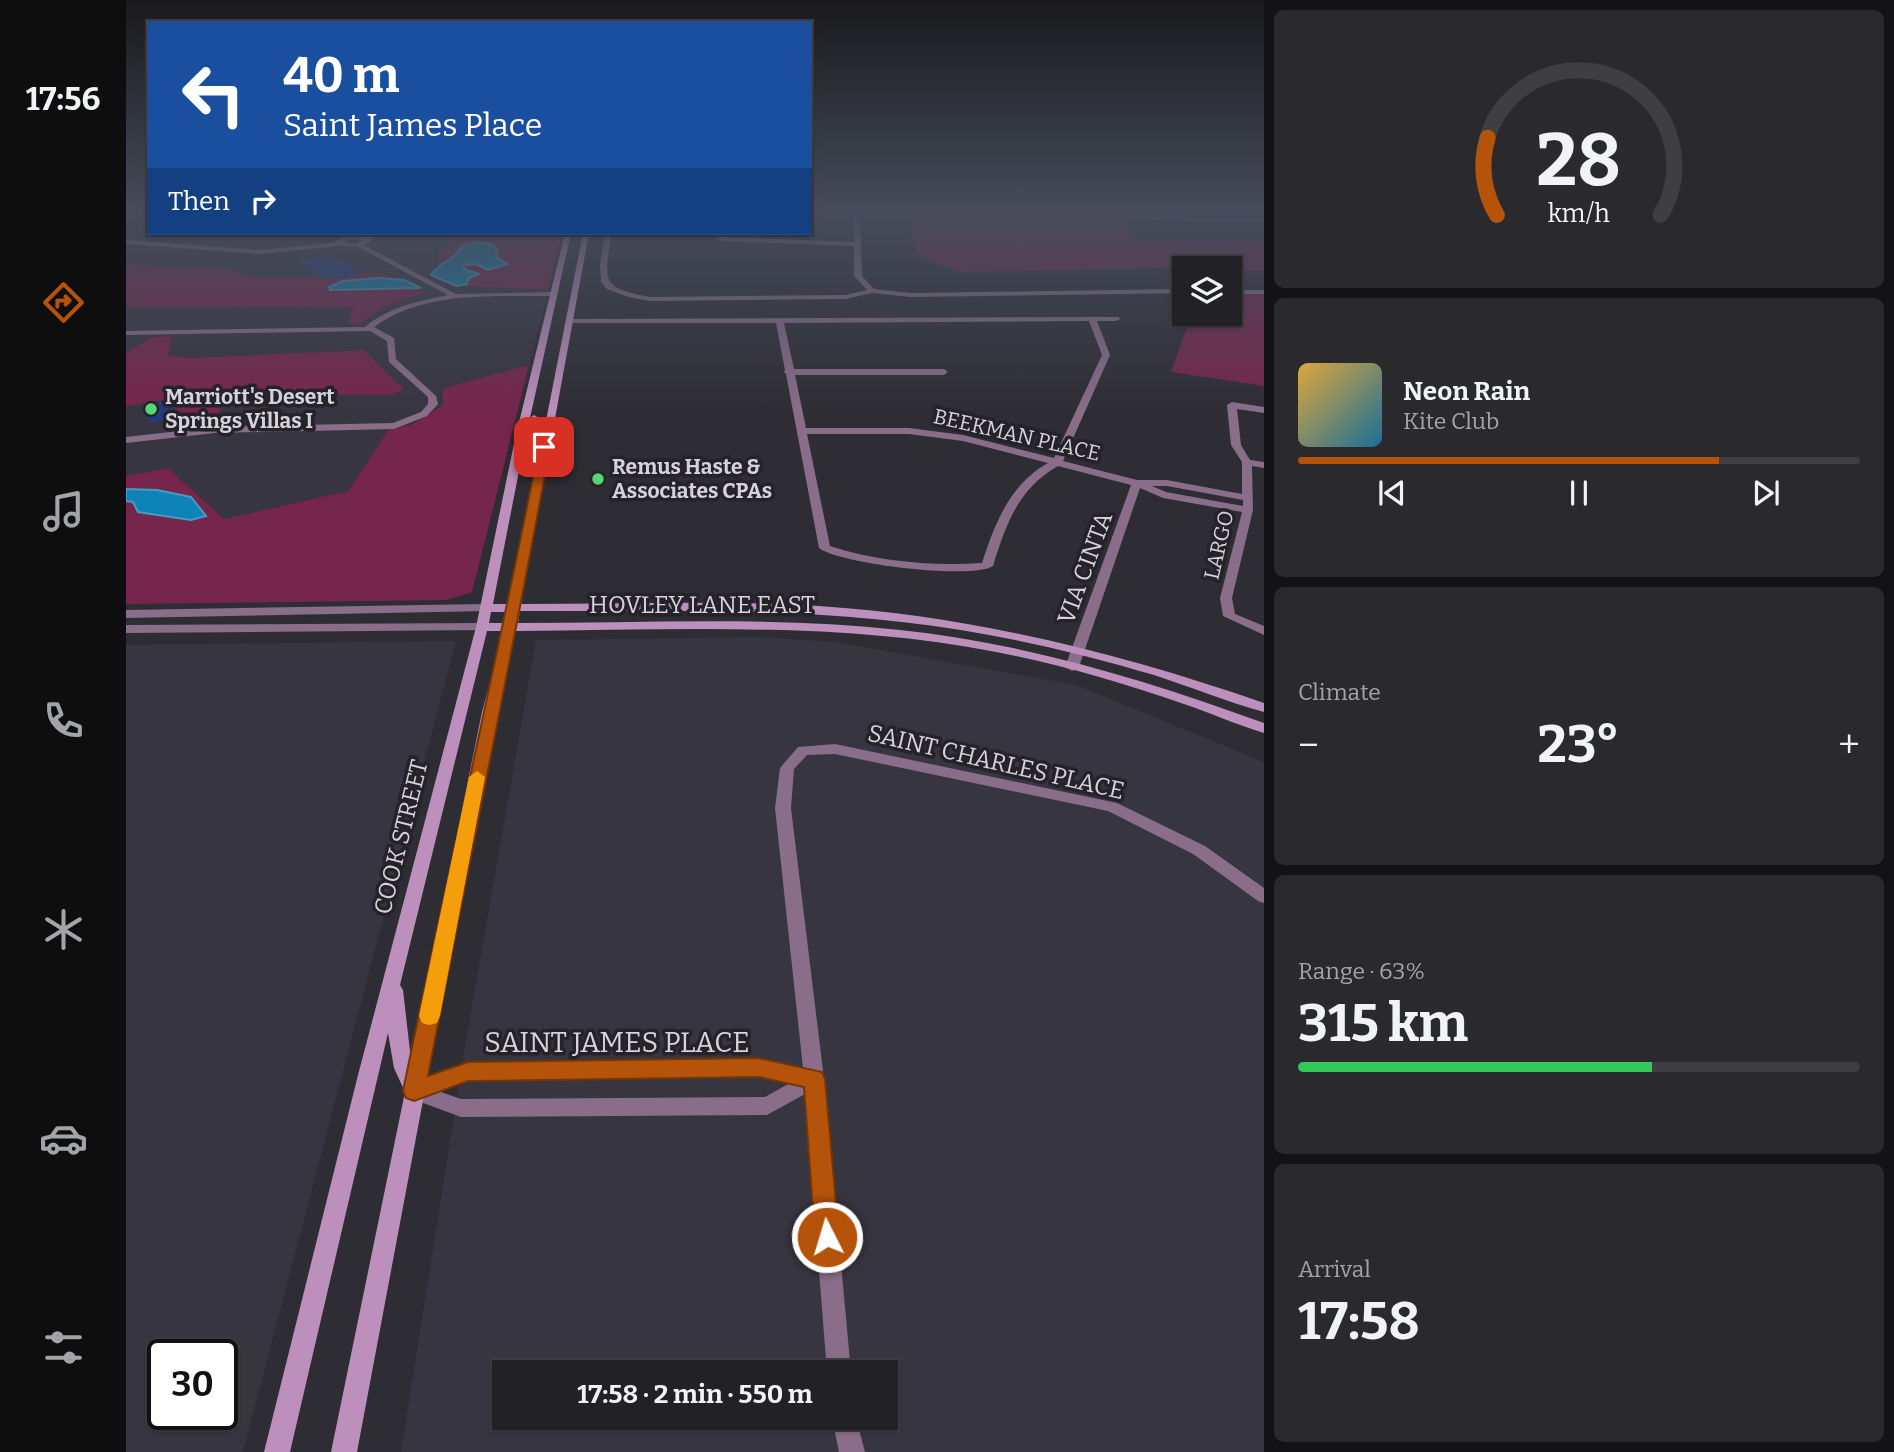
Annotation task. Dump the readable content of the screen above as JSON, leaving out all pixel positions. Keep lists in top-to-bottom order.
{
  "streets": {
    "main road": ["HOVLEY LANE EAST", "COOK STREET"],
    "street": [
      "BEEKMAN PLACE",
      "LARGO",
      "VIA CINTA",
      "SAINT CHARLES PLACE",
      "SAINT JAMES PLACE"
    ]
  },
  "crossings": [
    ["BEEKMAN PLACE", "LARGO"],
    ["BEEKMAN PLACE", "VIA CINTA"],
    ["VIA CINTA", "HOVLEY LANE EAST"],
    ["HOVLEY LANE EAST", "COOK STREET"],
    ["SAINT CHARLES PLACE", "SAINT JAMES PLACE"]
  ],
  "places": ["Marriott's Desert Springs Villas I", "Remus Haste & Associates CPAs"],
  "page": {
    "tabs": "17:56",
    "turn": ["40 m", "Saint James Place"],
    "then": "Then",
    "song": ["Neon Rain", "Kite Club"],
    "tile": [
      "Climate",
      ["Range · 63%", "315 km"],
      ["Arrival", "17:58"]
    ],
    "heat": ["−", "23°", "+"],
    "limit": "30",
    "trip": "17:58 · 2 min · 550 m",
    "gauge": ["28", "km/h"]
  }
}
